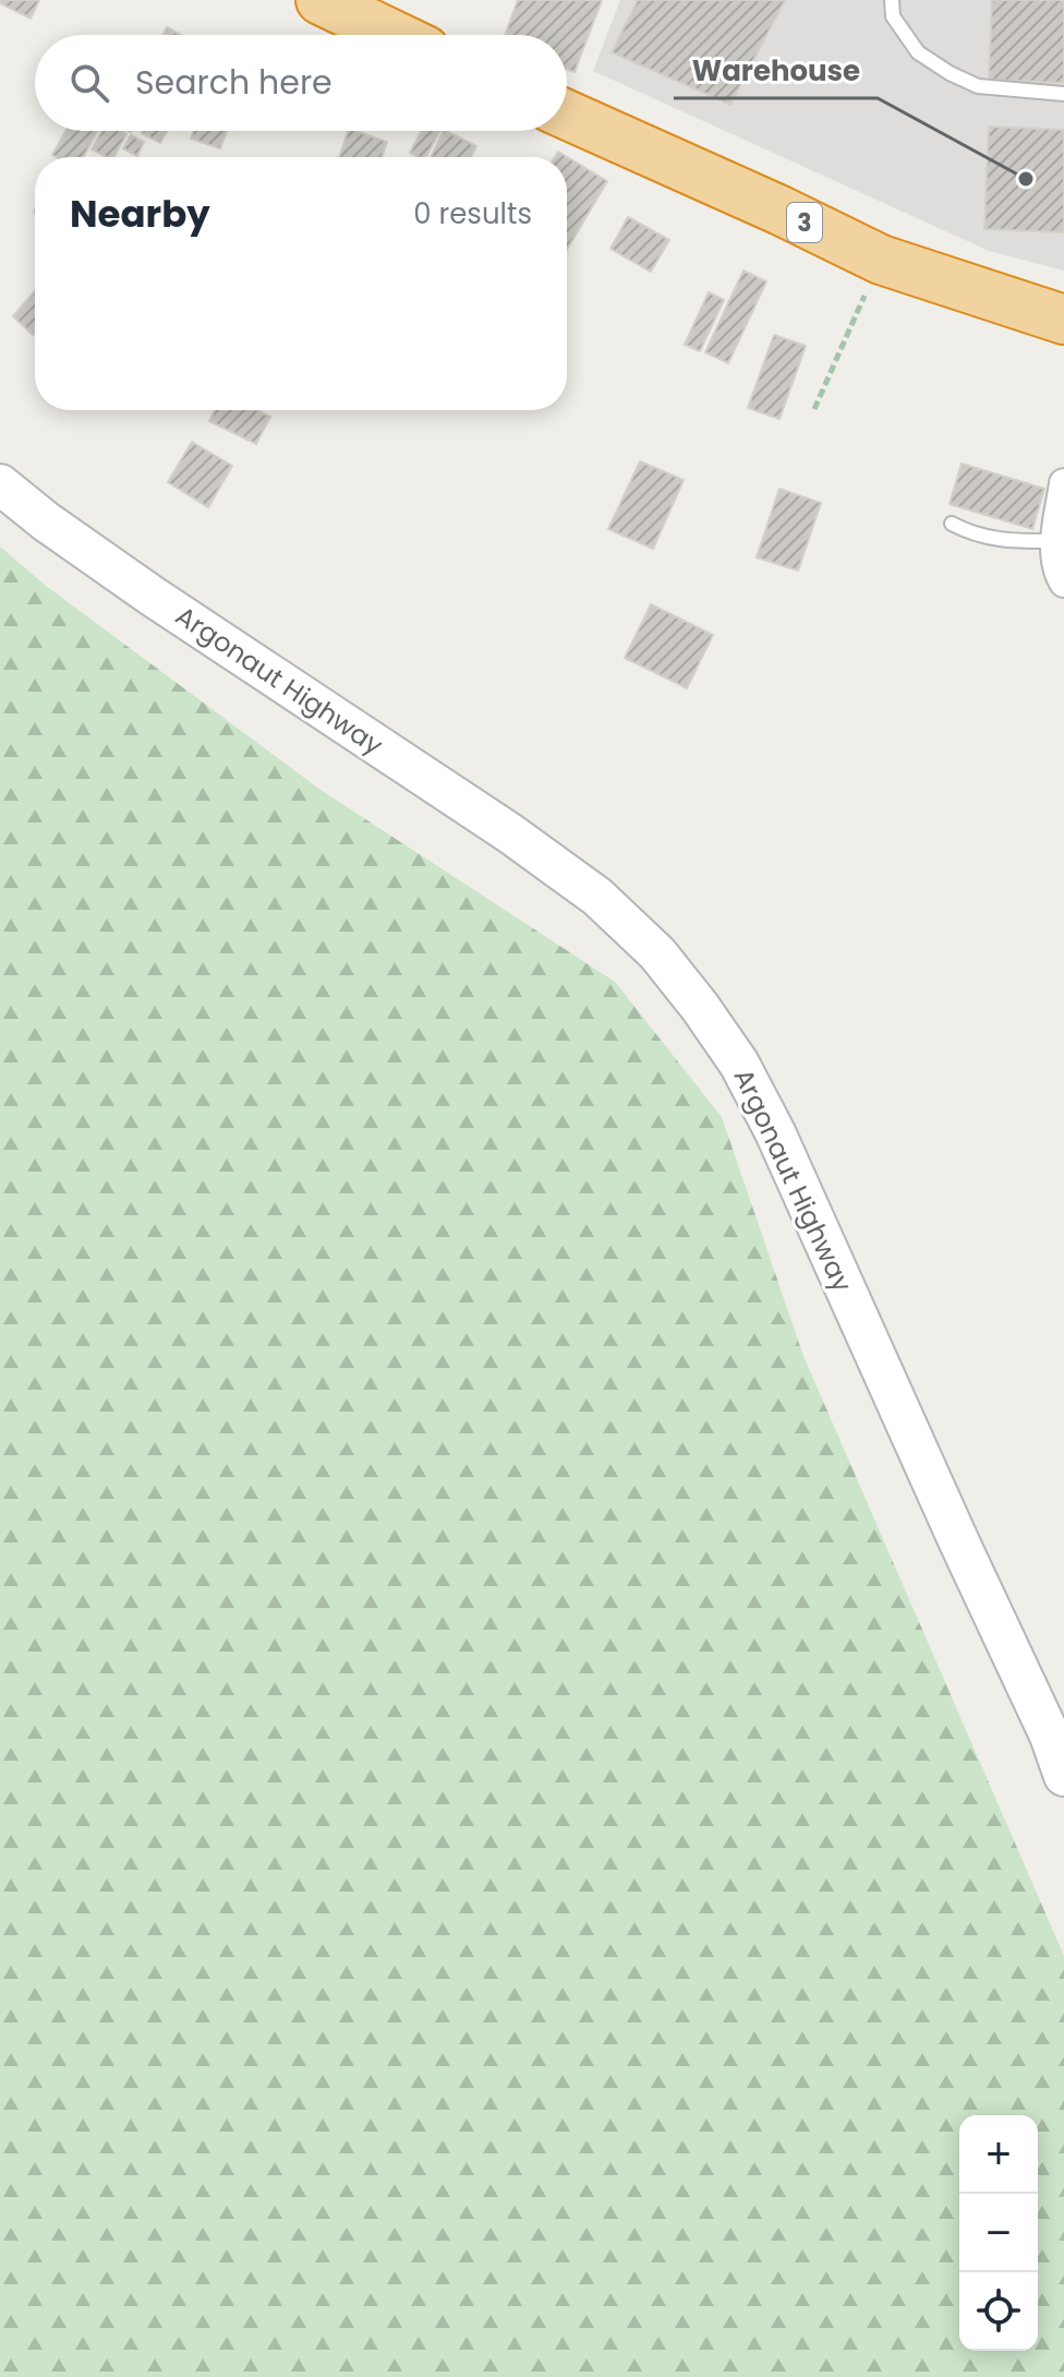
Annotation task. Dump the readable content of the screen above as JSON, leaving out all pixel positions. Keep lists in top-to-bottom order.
{
  "streets": {
    "highway": ["3"],
    "street": ["Argonaut Highway"]
  },
  "places": ["Warehouse"],
  "page": {
    "search": "Search here",
    "heading": ["Nearby", "0 results"],
    "map_buttons": ["+", "−"]
  }
}
